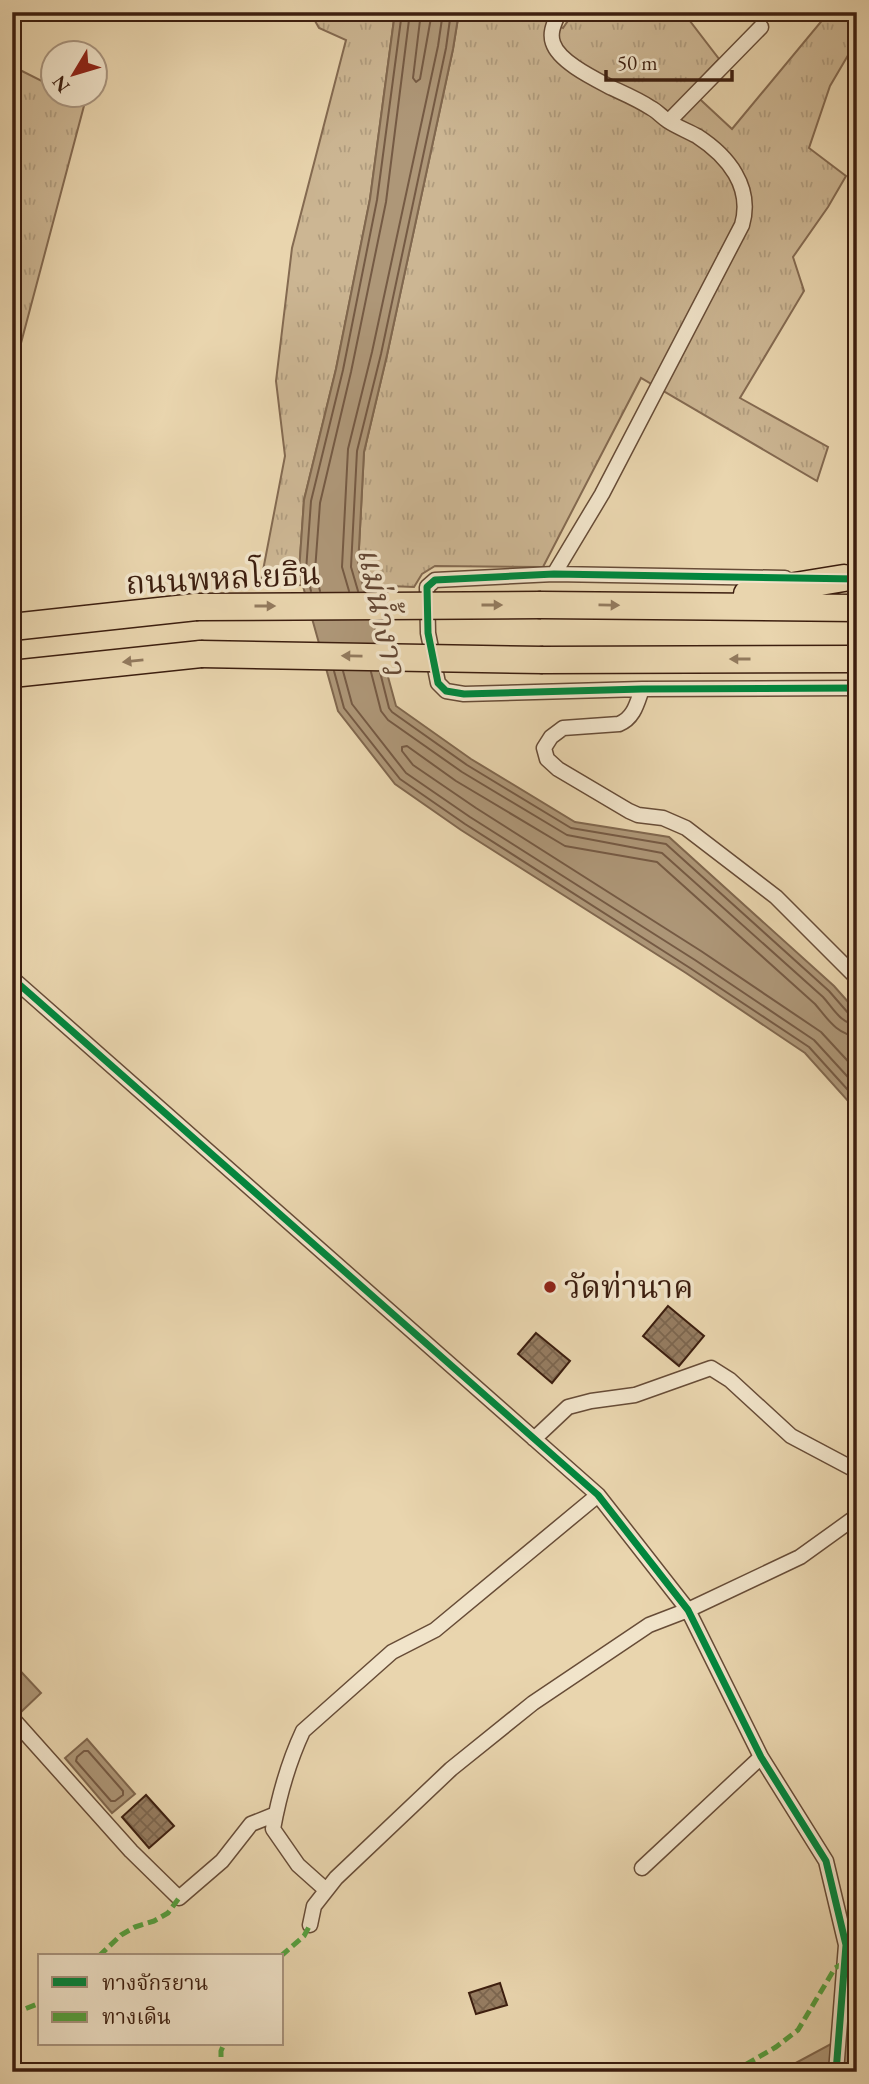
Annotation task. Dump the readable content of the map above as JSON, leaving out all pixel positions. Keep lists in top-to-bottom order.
{
  "streets": {
    "highway": ["ถนนพหลโยธิน"]
  },
  "water": ["แม่น้ำงาว"],
  "places": ["วัดท่านาค"],
  "legend": ["ทางจักรยาน", "ทางเดิน"],
  "scale_bar": "50 m",
  "north": "bottom left"
}
